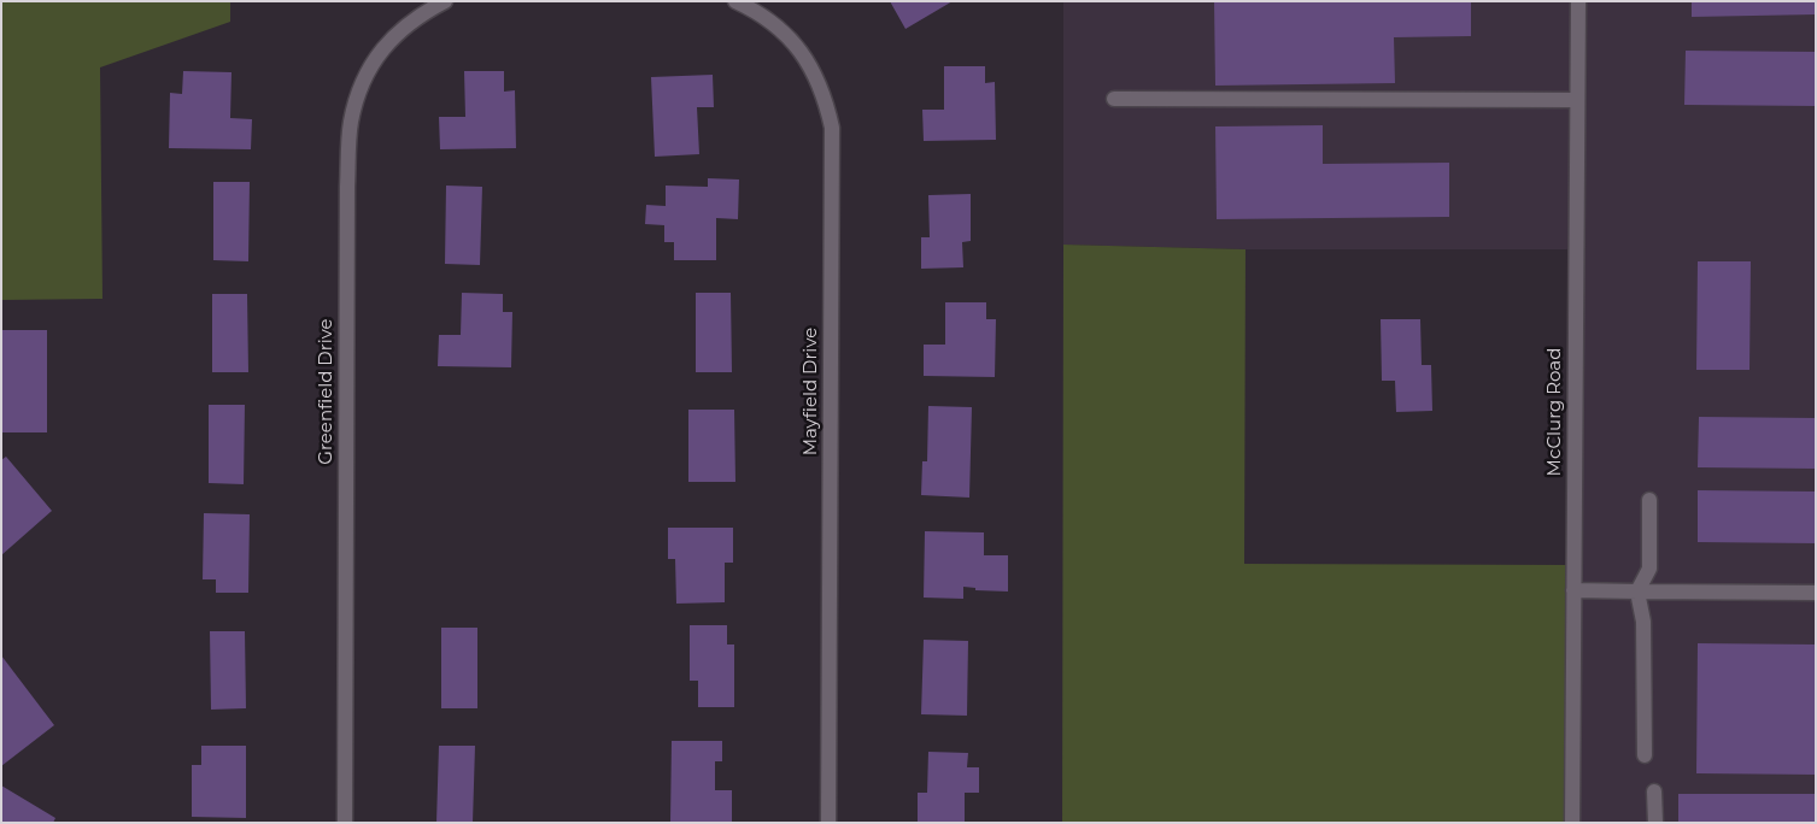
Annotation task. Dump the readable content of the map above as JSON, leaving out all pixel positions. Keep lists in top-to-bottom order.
{
  "streets": {
    "street": ["Greenfield Drive", "Mayfield Drive", "McClurg Road"]
  }
}
